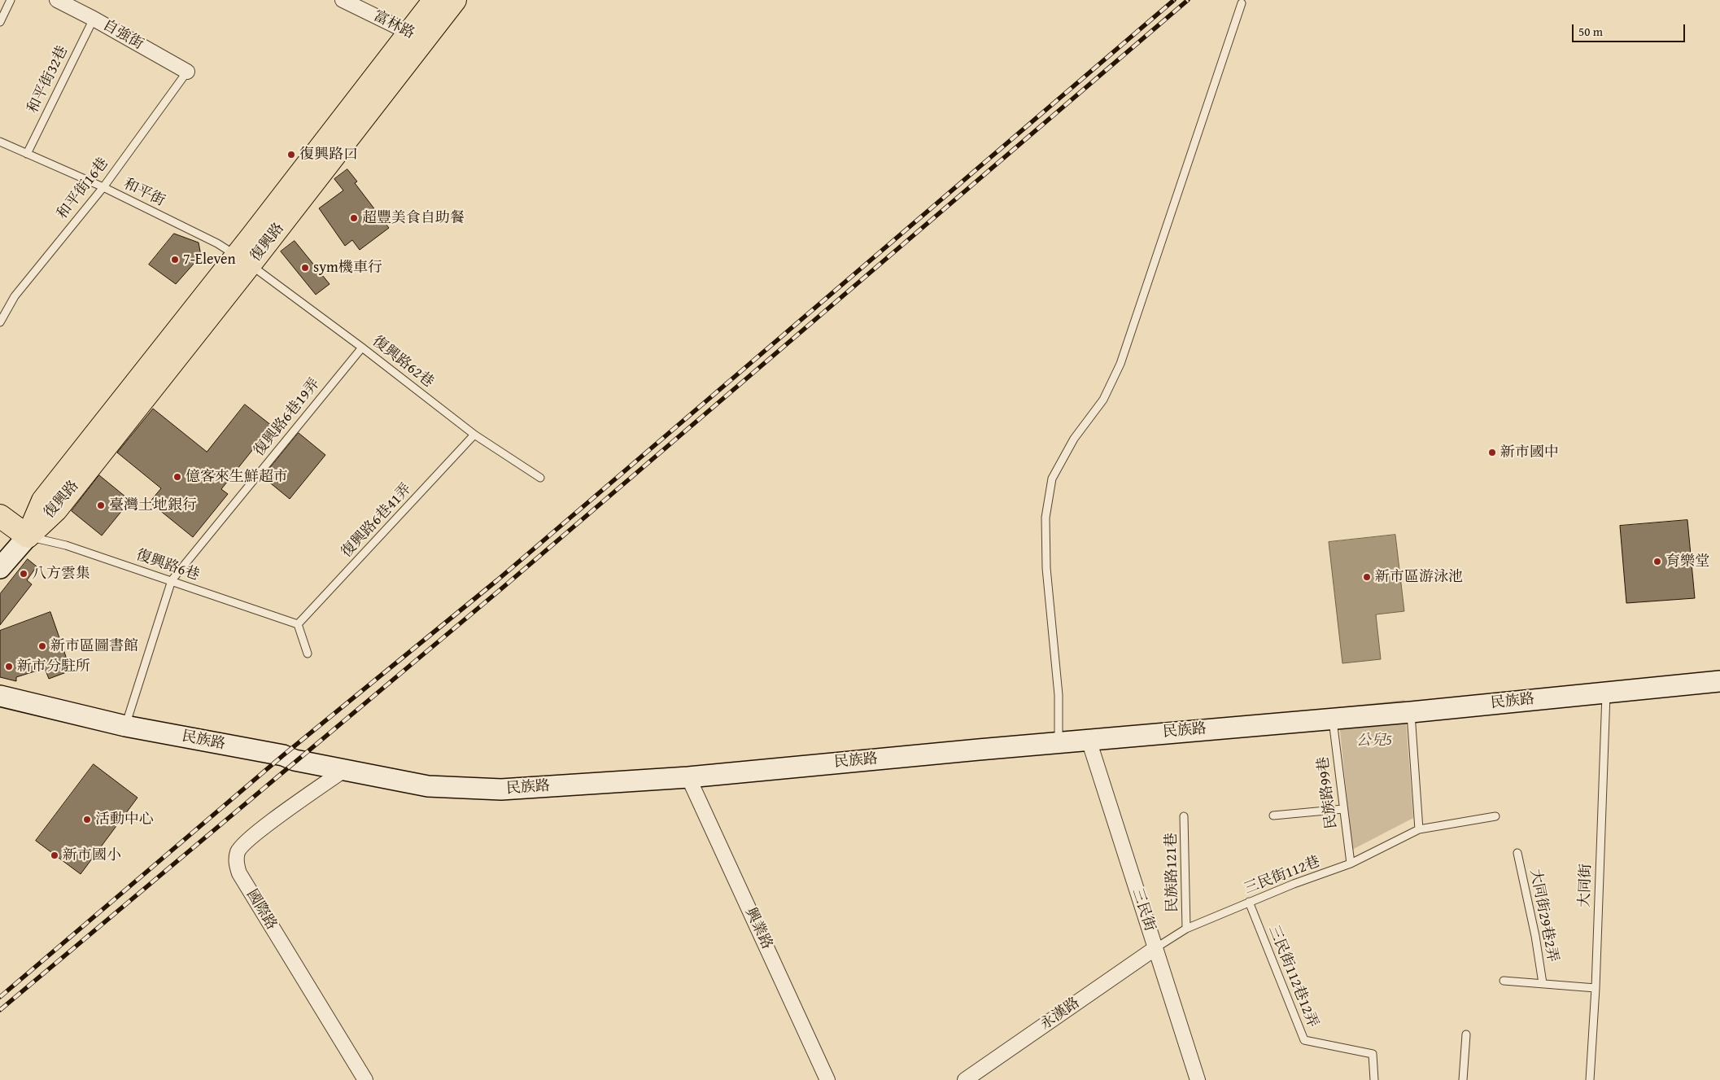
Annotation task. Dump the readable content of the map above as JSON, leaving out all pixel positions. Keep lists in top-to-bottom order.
{
  "streets": {
    "main road": ["復興路"],
    "street": [
      "富林路",
      "自強街",
      "民族路",
      "國際路",
      "三民街",
      "興業路",
      "永漢路"
    ],
    "lane": [
      "和平街32巷",
      "和平街16巷",
      "和平街",
      "復興路62巷",
      "復興路6巷19弄",
      "復興路6巷41弄",
      "復興路6巷",
      "民族路99巷",
      "民族路121巷",
      "三民街112巷",
      "大同街",
      "大同街29巷2弄",
      "三民街112巷12弄"
    ]
  },
  "crossings": [
    ["富林路", "復興路"],
    ["自強街", "和平街32巷"],
    ["自強街", "和平街16巷"],
    ["和平街32巷", "和平街"],
    ["和平街16巷", "和平街"],
    ["和平街", "復興路"],
    ["和平街", "復興路62巷"],
    ["復興路", "復興路62巷"],
    ["復興路", "復興路6巷"],
    ["復興路62巷", "復興路6巷19弄"],
    ["復興路62巷", "復興路6巷41弄"],
    ["復興路6巷19弄", "復興路6巷"],
    ["復興路6巷41弄", "復興路6巷"],
    ["民族路", "民族路99巷"],
    ["民族路", "大同街"],
    ["民族路", "國際路"],
    ["民族路", "三民街"],
    ["民族路", "興業路"],
    ["民族路99巷", "三民街112巷"],
    ["民族路121巷", "三民街112巷"],
    ["三民街112巷", "三民街"],
    ["三民街112巷", "三民街112巷12弄"],
    ["三民街112巷", "永漢路"],
    ["三民街", "永漢路"]
  ],
  "parks": ["公兒5"],
  "places": [
    "復興路口",
    "超豐美食自助餐",
    "7-Eleven",
    "sym機車行",
    "新市國中",
    "億客來生鮮超市",
    "臺灣土地銀行",
    "育樂堂",
    "八方雲集",
    "新市區游泳池",
    "新市區圖書館",
    "新市分駐所",
    "活動中心",
    "新市國小"
  ],
  "scale_bar": "50 m"
}
